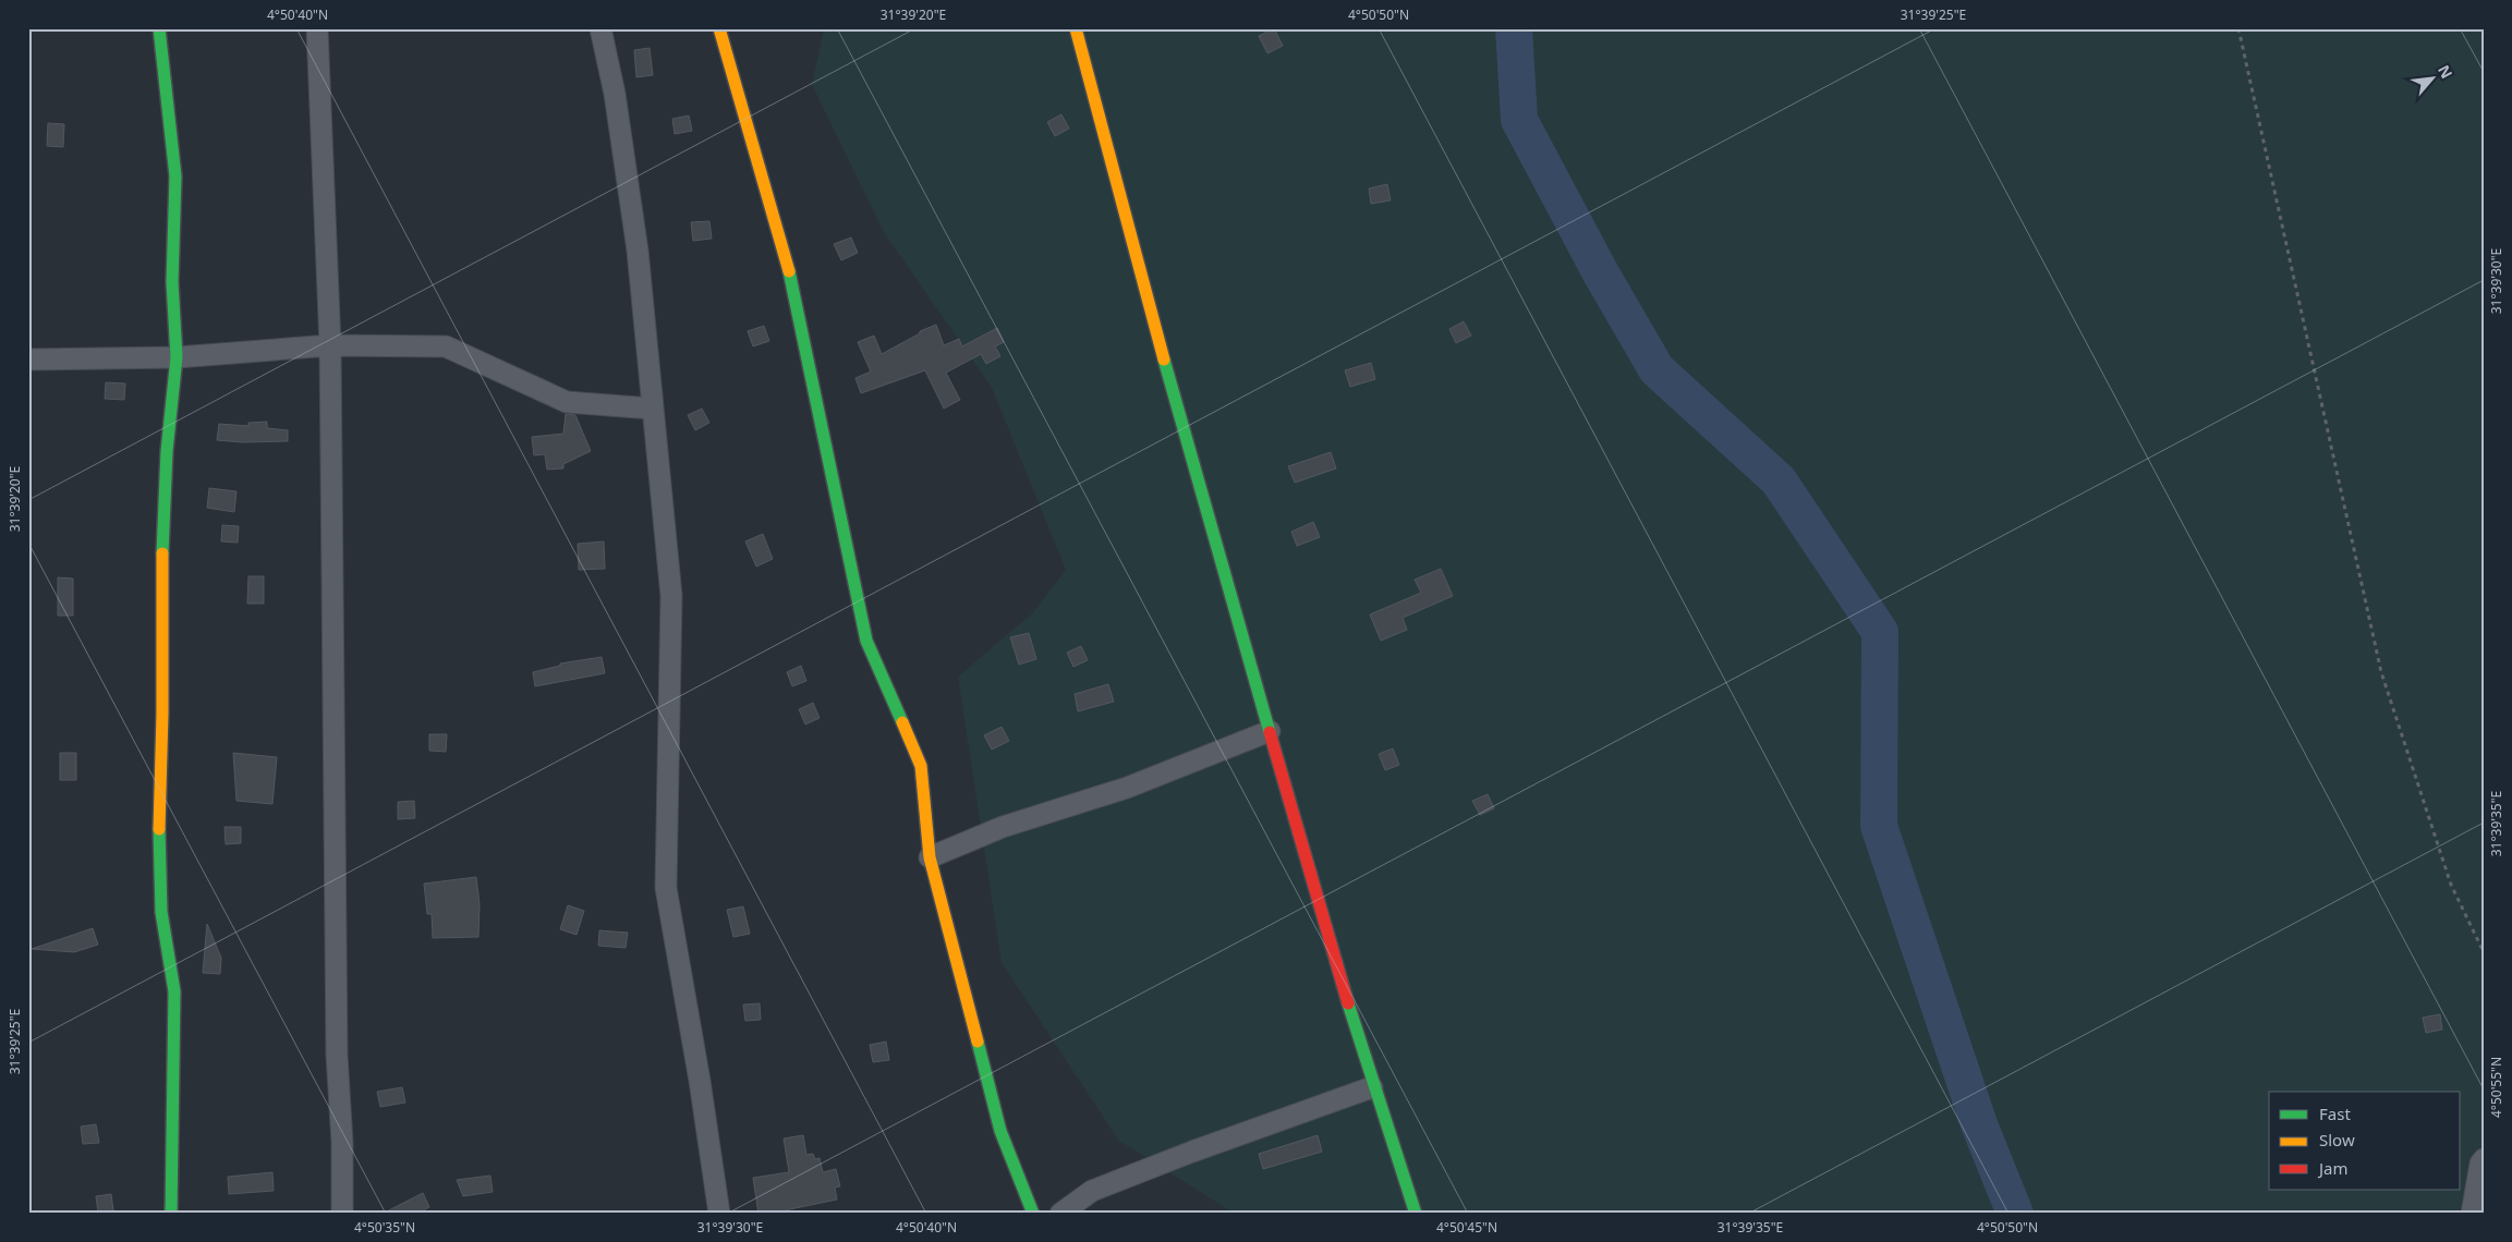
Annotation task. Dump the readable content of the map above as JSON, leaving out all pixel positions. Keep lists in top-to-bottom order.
{
  "legend": ["Fast", "Slow", "Jam"],
  "north": "top right",
  "coordinates": [
    "4°50'40\"N",
    "31°39'20\"E",
    "4°50'50\"N",
    "31°39'25\"E",
    "31°39'30\"E",
    "31°39'35\"E",
    "4°50'55\"N",
    "4°50'35\"N",
    "4°50'45\"N"
  ]
}
